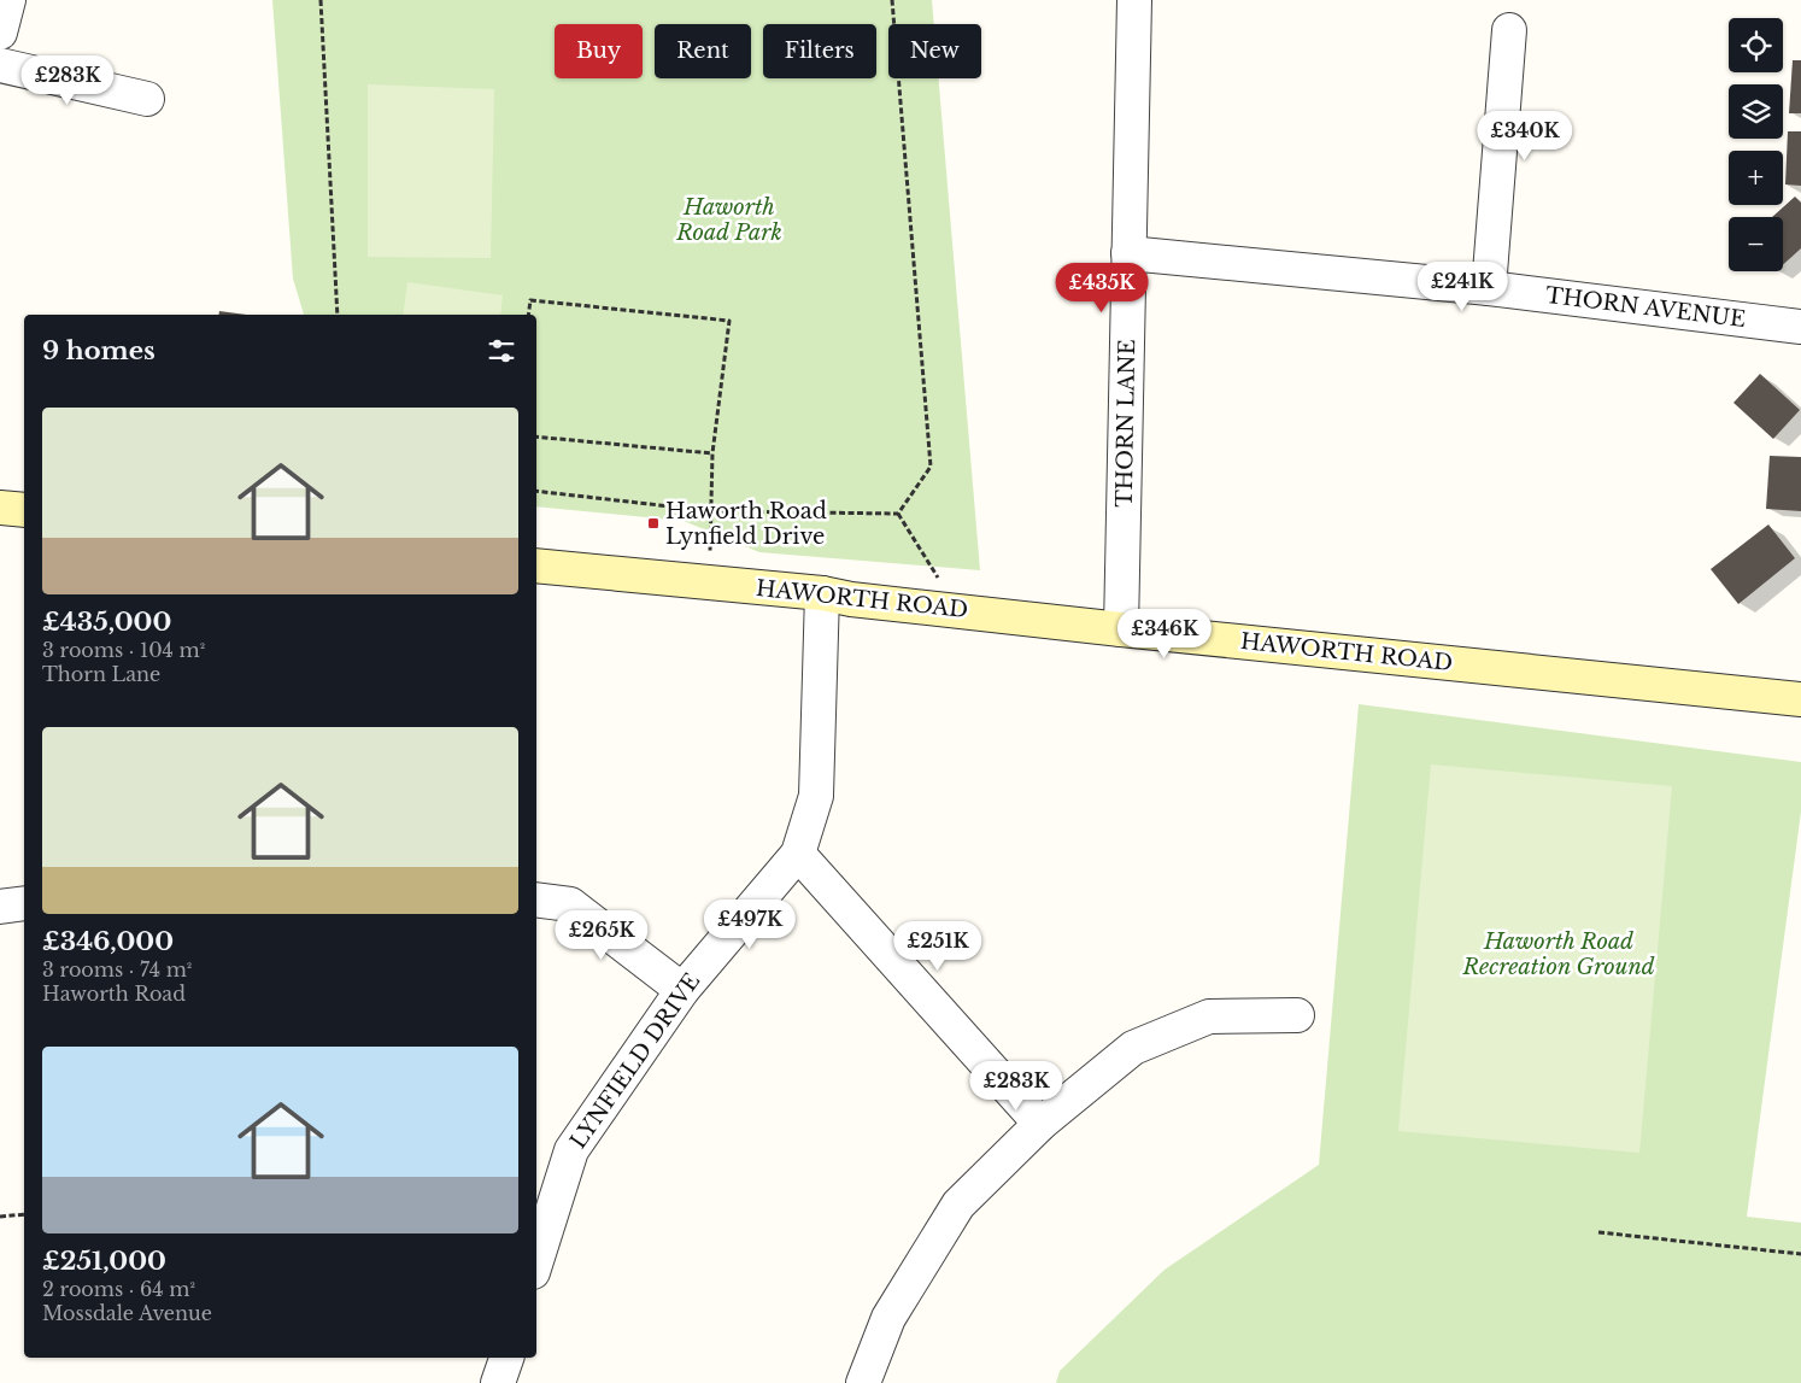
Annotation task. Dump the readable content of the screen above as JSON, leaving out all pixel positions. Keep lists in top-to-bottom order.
{
  "streets": {
    "main road": ["HAWORTH ROAD"],
    "street": ["THORN AVENUE", "THORN LANE", "LYNFIELD DRIVE"]
  },
  "crossings": [
    ["THORN AVENUE", "THORN LANE"],
    ["THORN LANE", "HAWORTH ROAD"],
    ["HAWORTH ROAD", "LYNFIELD DRIVE"]
  ],
  "parks": ["Haworth Road Park", "Haworth Road Recreation Ground"],
  "places": {
    "transit": ["Haworth Road Lynfield Drive"]
  },
  "page": {
    "map_buttons": ["+", "−"],
    "chip": [
      "Buy",
      "Rent",
      "Filters",
      "New"
    ],
    "price": [
      "£283K",
      "£340K",
      "£241K",
      "£435K",
      "£346K",
      "£497K",
      "£265K",
      "£251K",
      "£283K"
    ],
    "heading": "9 homes",
    "list": [
      {
        "name": "£435,000",
        "note": "3 rooms · 104 m² · Thorn Lane"
      },
      {
        "name": "£346,000",
        "note": "3 rooms · 74 m² · Haworth Road"
      },
      {
        "name": "£251,000",
        "note": "2 rooms · 64 m² · Mossdale Avenue"
      }
    ]
  }
}
